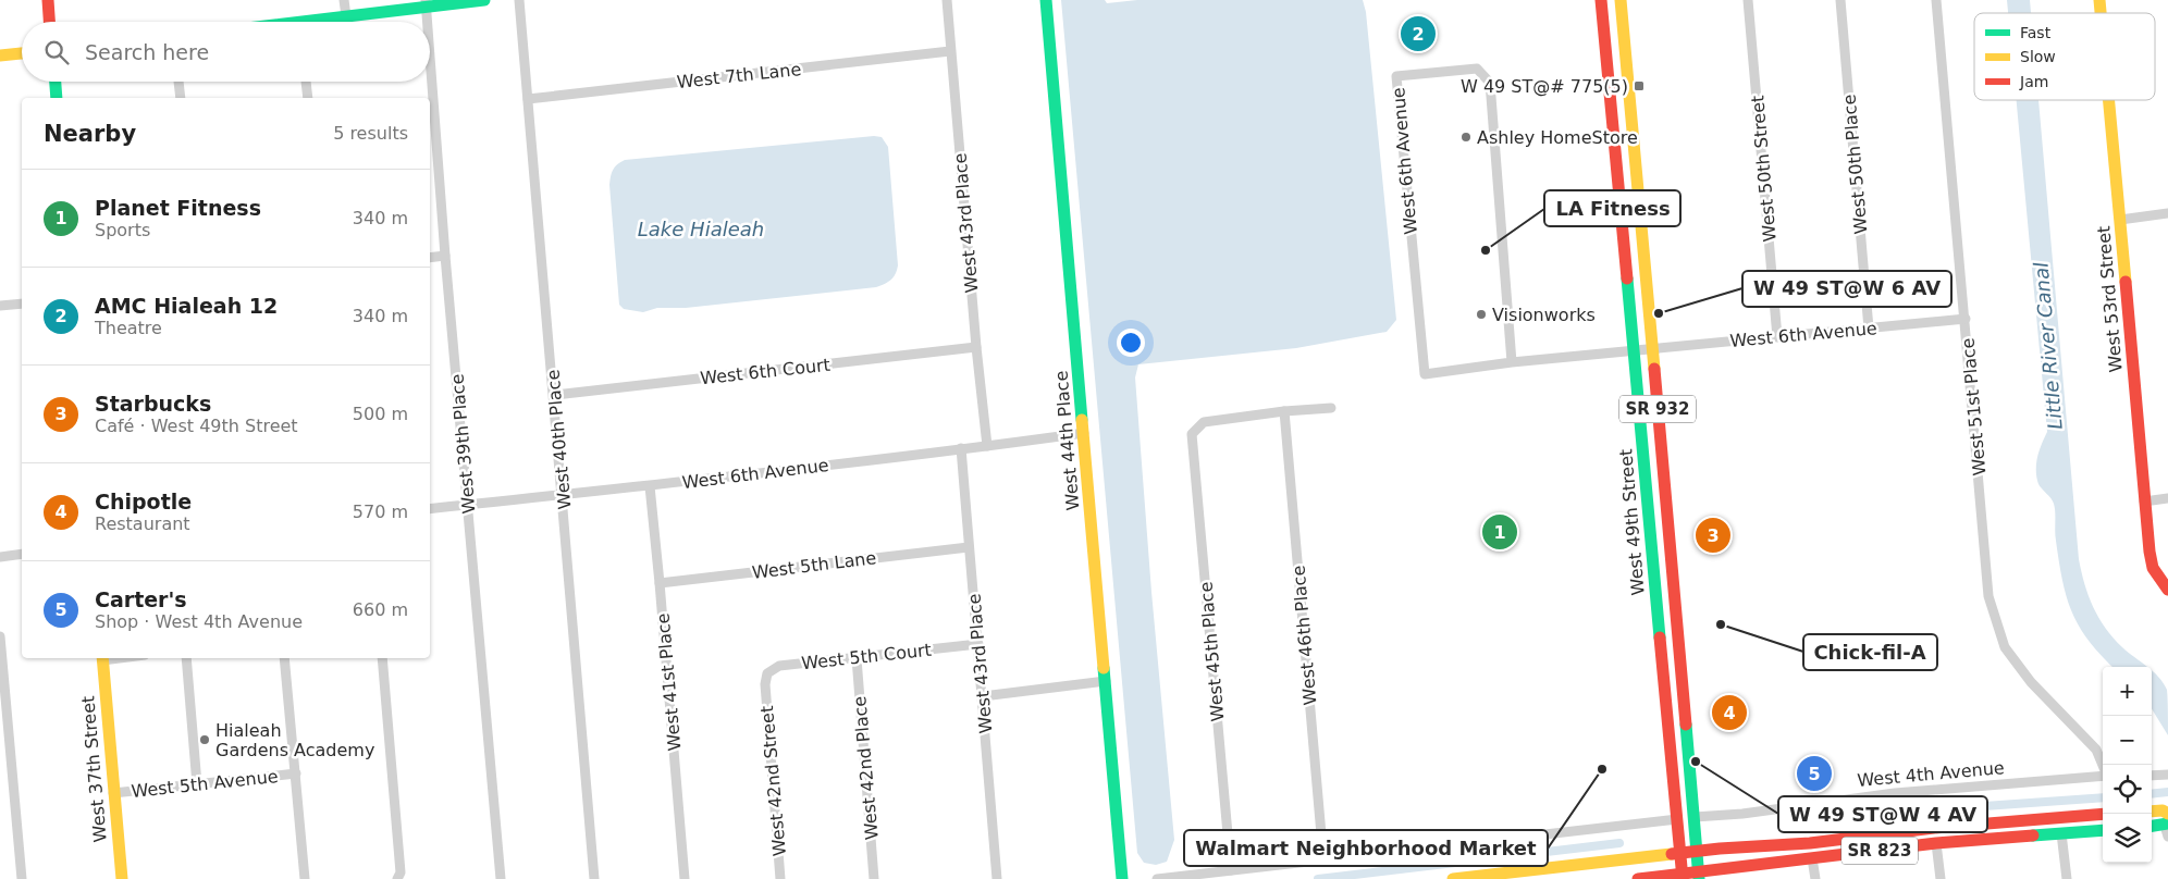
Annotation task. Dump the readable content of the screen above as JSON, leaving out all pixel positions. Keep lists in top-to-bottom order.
{
  "streets": {
    "main road": [
      "West 53rd Street",
      "SR 932",
      "West 44th Place",
      "West 49th Street",
      "West 37th Street",
      "SR 823"
    ],
    "street": [
      "West 7th Lane",
      "West 6th Avenue",
      "West 50th Place",
      "West 50th Street",
      "West 43rd Place",
      "West 6th Court",
      "West 51st Place",
      "West 40th Place",
      "West 39th Place",
      "West 5th Lane",
      "West 46th Place",
      "West 45th Place",
      "West 5th Court",
      "West 41st Place",
      "West 42nd Place",
      "West 4th Avenue",
      "West 42nd Street",
      "West 5th Avenue"
    ]
  },
  "crossings": [
    ["West 7th Lane", "West 43rd Place"],
    ["West 7th Lane", "West 40th Place"],
    ["West 6th Avenue", "West 50th Place"],
    ["West 6th Avenue", "West 50th Street"],
    ["West 6th Avenue", "West 43rd Place"],
    ["West 6th Avenue", "West 51st Place"],
    ["West 6th Avenue", "West 40th Place"],
    ["West 6th Avenue", "West 44th Place"],
    ["West 6th Avenue", "West 39th Place"],
    ["West 6th Avenue", "West 49th Street"],
    ["West 6th Avenue", "West 41st Place"],
    ["West 43rd Place", "West 6th Court"],
    ["West 43rd Place", "West 5th Lane"],
    ["West 43rd Place", "West 5th Court"],
    ["West 6th Court", "West 40th Place"],
    ["West 49th Street", "West 4th Avenue"],
    ["West 49th Street", "SR 823"],
    ["West 5th Lane", "West 41st Place"],
    ["West 46th Place", "West 45th Place"],
    ["West 5th Court", "West 42nd Place"],
    ["West 5th Court", "West 42nd Street"],
    ["West 37th Street", "West 5th Avenue"]
  ],
  "water": ["Lake Hialeah", "Little River Canal"],
  "places": {
    "transit": ["W 49 ST@# 775(5)"],
    "other": [
      "Ashley HomeStore",
      "LA Fitness",
      "W 49 ST@W 6 AV",
      "Visionworks",
      "Chick-fil-A",
      "Hialeah Gardens Academy",
      "W 49 ST@W 4 AV",
      "Walmart Neighborhood Market"
    ]
  },
  "legend": ["Fast", "Slow", "Jam"],
  "page": {
    "pins": [
      "2",
      "1",
      "3",
      "4",
      "5"
    ],
    "search": "Search here",
    "heading": ["Nearby", "5 results"],
    "list": [
      {
        "mark": "1",
        "name": "Planet Fitness",
        "note": "Sports",
        "value": "340 m"
      },
      {
        "mark": "2",
        "name": "AMC Hialeah 12",
        "note": "Theatre",
        "value": "340 m"
      },
      {
        "mark": "3",
        "name": "Starbucks",
        "note": "Café · West 49th Street",
        "value": "500 m"
      },
      {
        "mark": "4",
        "name": "Chipotle",
        "note": "Restaurant",
        "value": "570 m"
      },
      {
        "mark": "5",
        "name": "Carter's",
        "note": "Shop · West 4th Avenue",
        "value": "660 m"
      }
    ],
    "map_buttons": ["+", "−"]
  }
}
